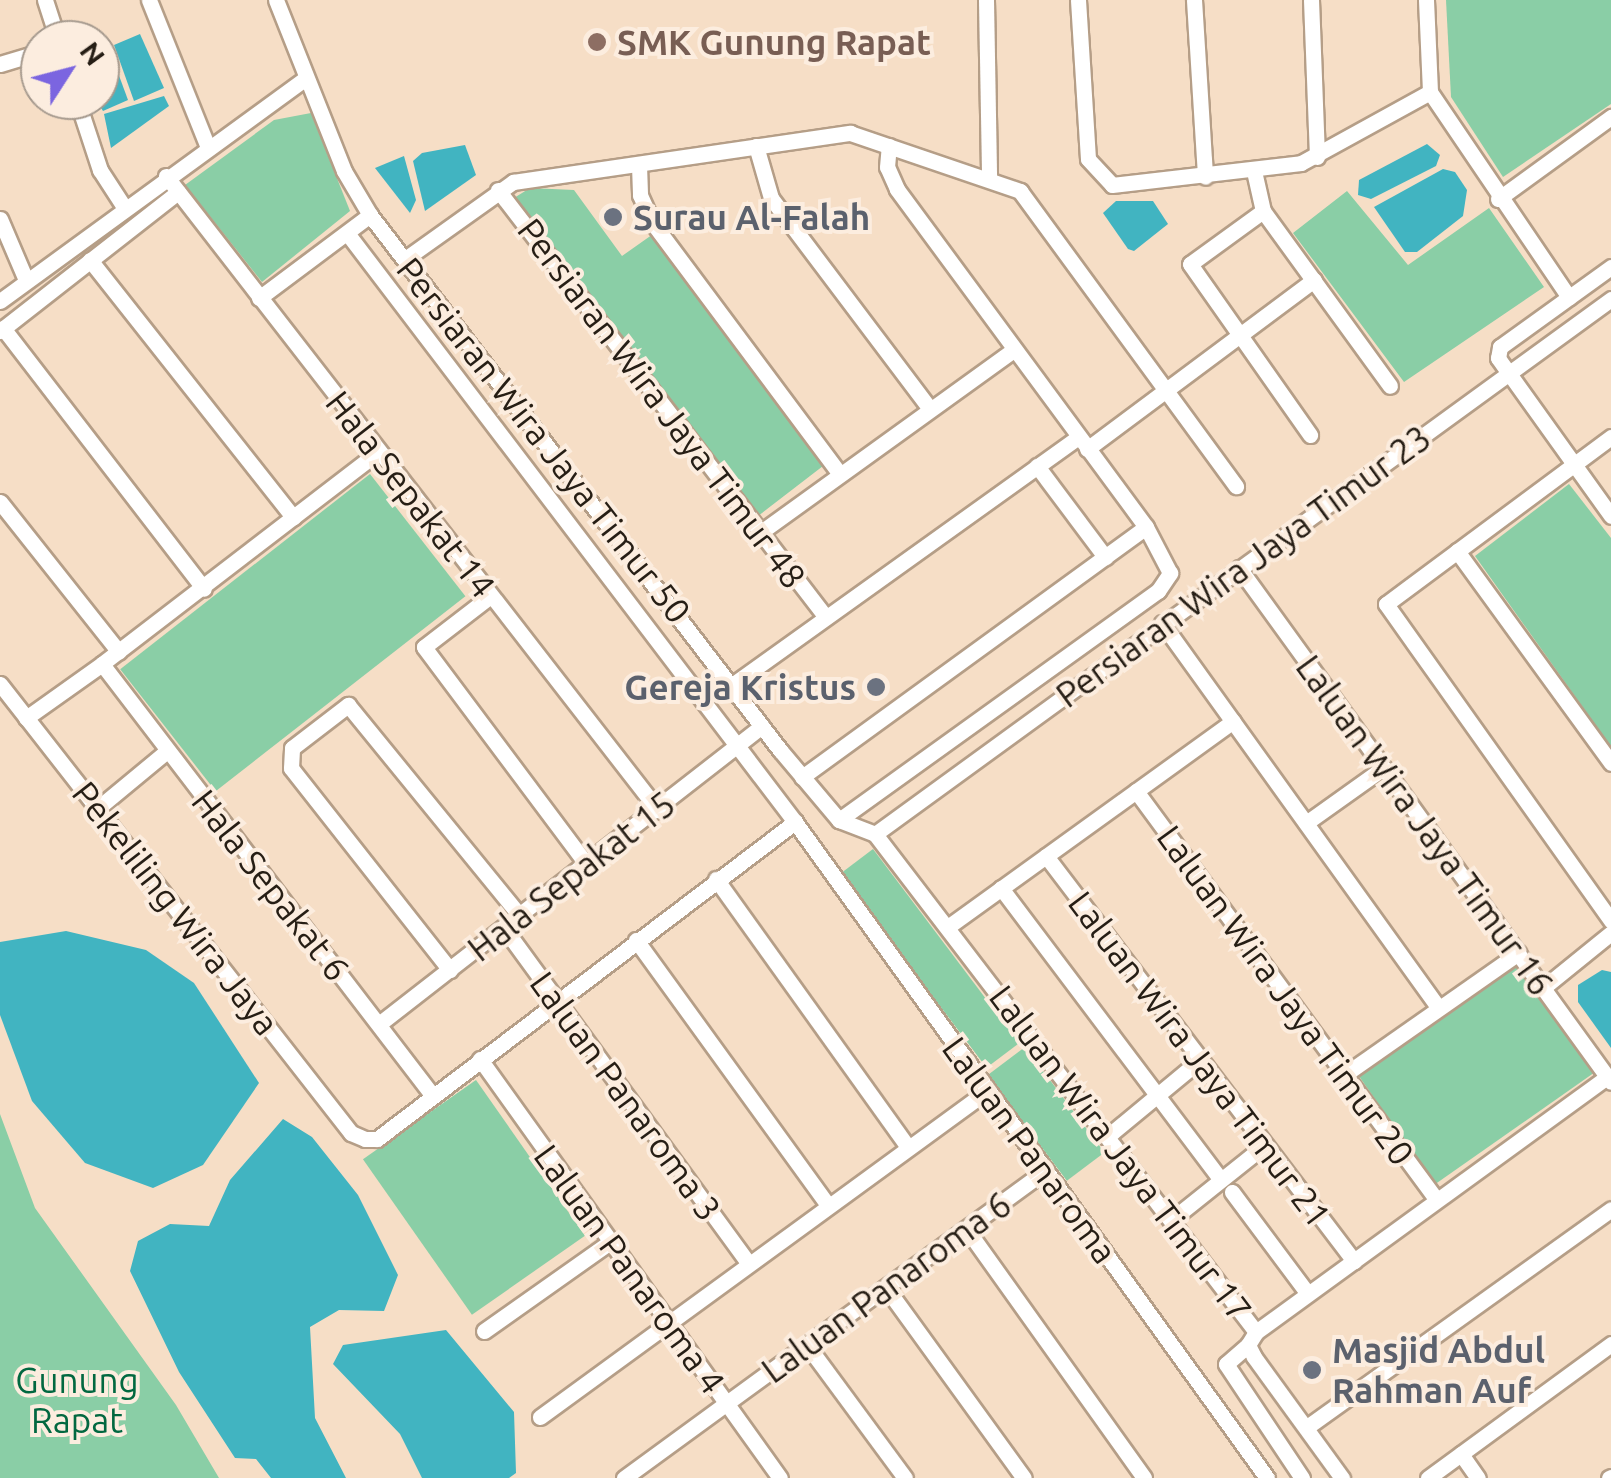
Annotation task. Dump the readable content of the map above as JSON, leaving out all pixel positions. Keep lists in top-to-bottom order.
{
  "streets": {
    "street": [
      "Persiaran Wira Jaya Timur 48",
      "Persiaran Wira Jaya Timur 50",
      "Hala Sepakat 14",
      "Persiaran Wira Jaya Timur 23",
      "Laluan Wira Jaya Timur 16",
      "Hala Sepakat 15",
      "Hala Sepakat 6",
      "Pekeliling Wira Jaya",
      "Laluan Wira Jaya Timur 20",
      "Laluan Wira Jaya Timur 21",
      "Laluan Panaroma 3",
      "Laluan Panaroma",
      "Laluan Wira Jaya Timur 17",
      "Laluan Panaroma 4",
      "Laluan Panaroma 6"
    ]
  },
  "crossings": [
    ["Persiaran Wira Jaya Timur 50", "Persiaran Wira Jaya Timur 23"],
    ["Persiaran Wira Jaya Timur 50", "Hala Sepakat 15"],
    ["Persiaran Wira Jaya Timur 50", "Laluan Wira Jaya Timur 17"],
    ["Hala Sepakat 14", "Hala Sepakat 15"],
    ["Persiaran Wira Jaya Timur 23", "Laluan Wira Jaya Timur 16"],
    ["Persiaran Wira Jaya Timur 23", "Laluan Wira Jaya Timur 17"],
    ["Hala Sepakat 15", "Hala Sepakat 6"],
    ["Hala Sepakat 15", "Laluan Panaroma 3"],
    ["Hala Sepakat 15", "Laluan Panaroma"],
    ["Hala Sepakat 6", "Pekeliling Wira Jaya"],
    ["Laluan Panaroma", "Laluan Panaroma 6"],
    ["Laluan Panaroma 4", "Laluan Panaroma 6"]
  ],
  "parks": ["Gunung Rapat"],
  "places": [
    "SMK Gunung Rapat",
    "Surau Al-Falah",
    "Gereja Kristus",
    "Masjid Abdul Rahman Auf"
  ],
  "north": "top right"
}
